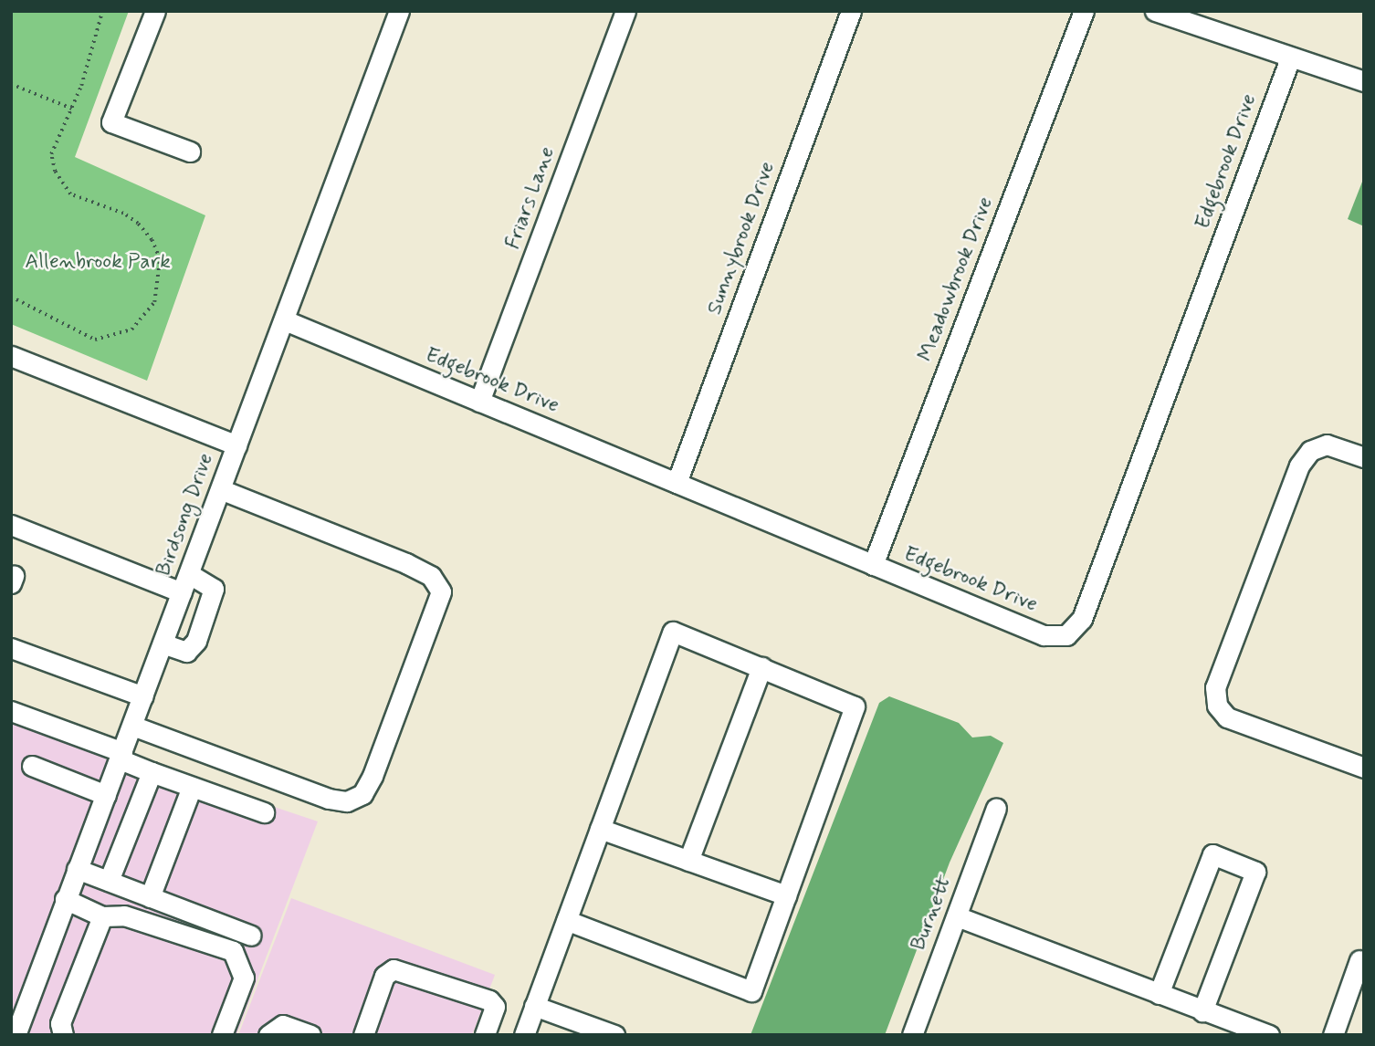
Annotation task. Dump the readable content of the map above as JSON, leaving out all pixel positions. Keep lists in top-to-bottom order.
{
  "streets": {
    "street": [
      "Edgebrook Drive",
      "Friars Lane",
      "Sunnybrook Drive",
      "Meadowbrook Drive",
      "Birdsong Drive",
      "Burnett"
    ]
  },
  "crossings": [
    ["Edgebrook Drive", "Friars Lane"],
    ["Edgebrook Drive", "Sunnybrook Drive"],
    ["Edgebrook Drive", "Meadowbrook Drive"],
    ["Edgebrook Drive", "Birdsong Drive"]
  ],
  "parks": ["Allenbrook Park"]
}
